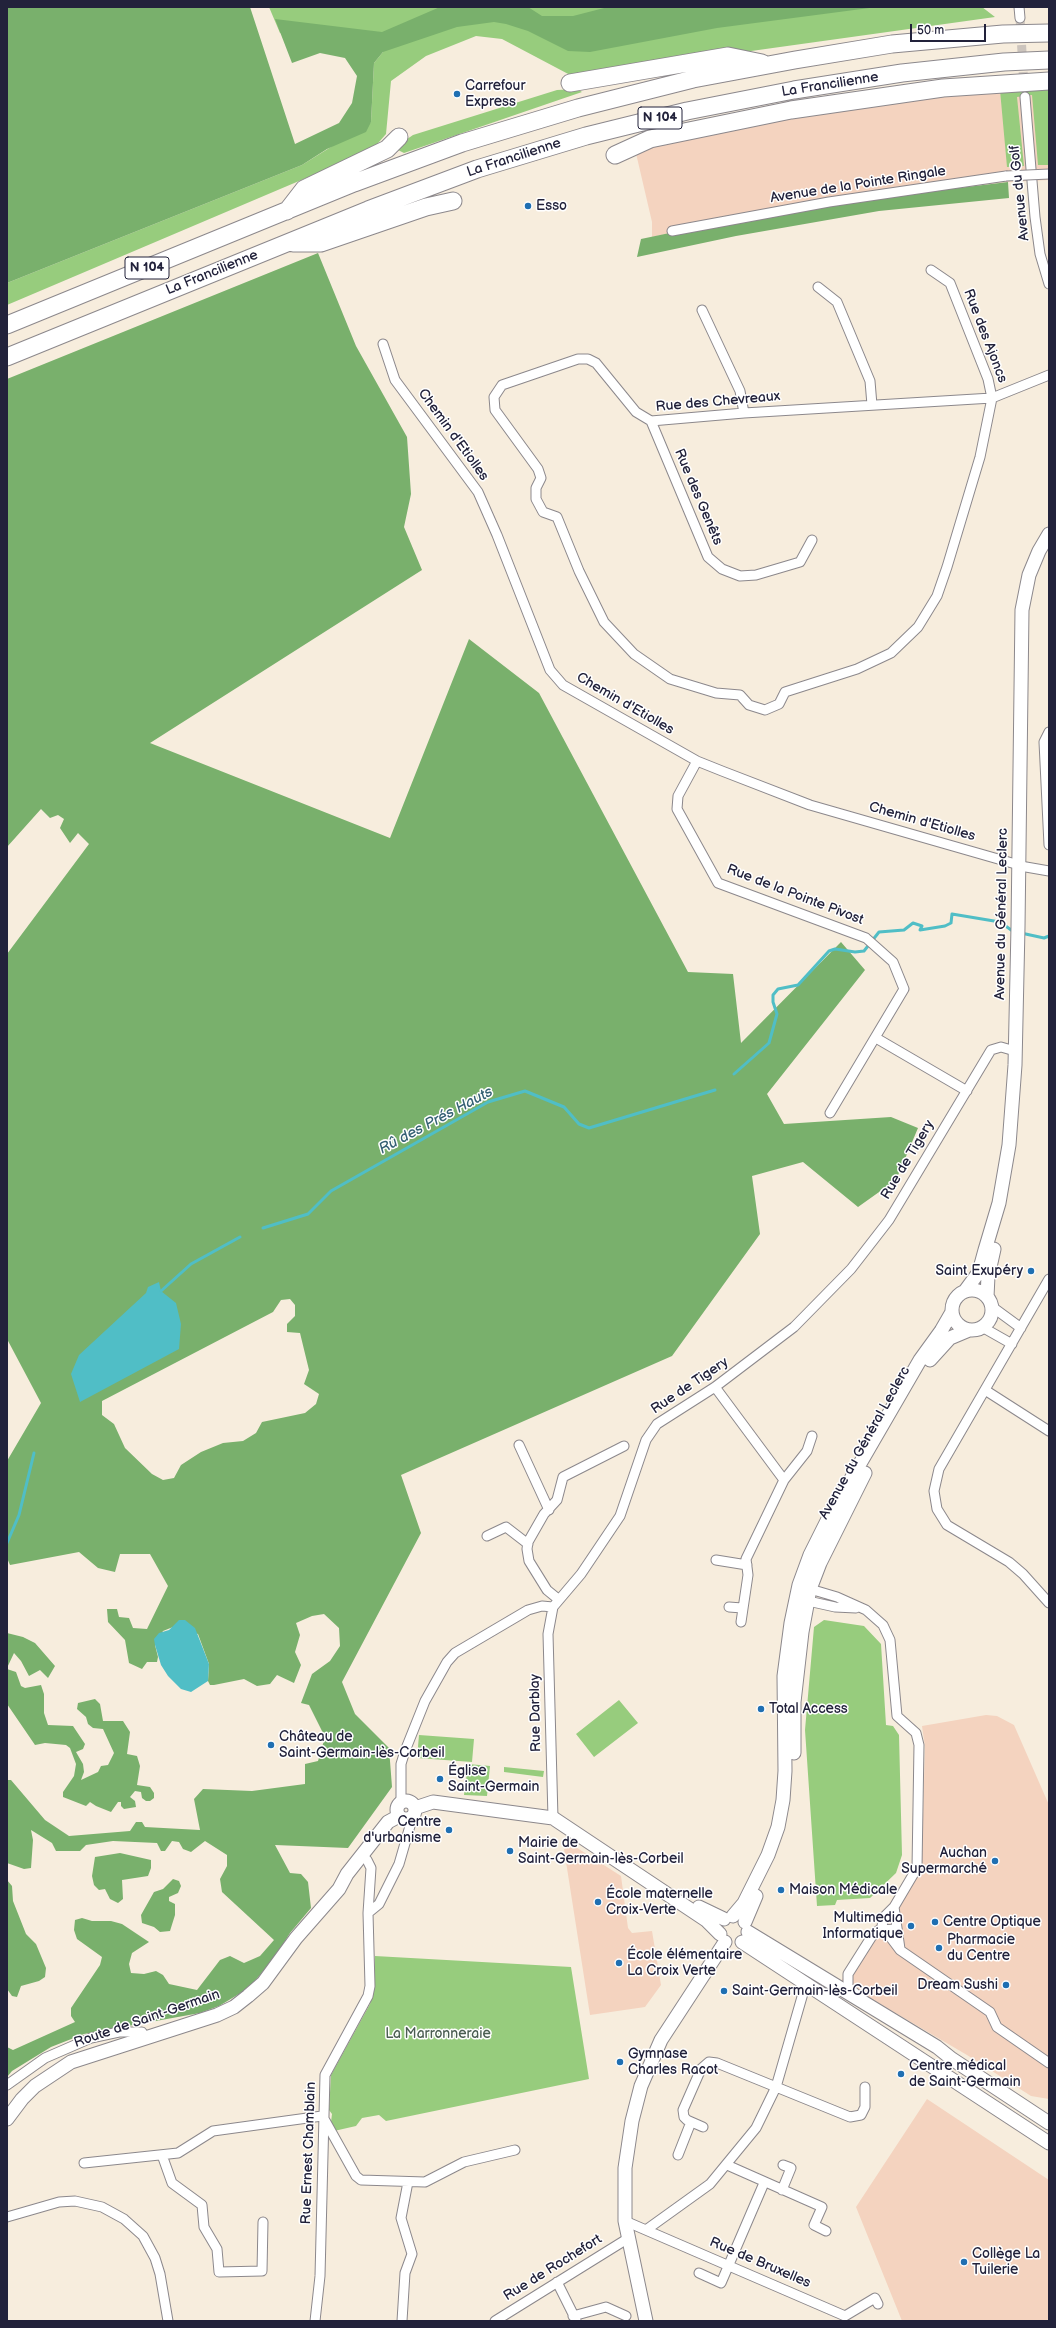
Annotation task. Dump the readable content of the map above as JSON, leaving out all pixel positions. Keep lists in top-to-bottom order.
{
  "streets": {
    "highway": ["La Francilienne", "N 104"],
    "main road": ["Avenue du Général Leclerc", "Route de Saint-Germain"],
    "street": [
      "Avenue de la Pointe Ringale",
      "Avenue du Golf",
      "Rue des Ajoncs",
      "Rue des Chevreaux",
      "Chemin d'Etiolles",
      "Rue des Genêts",
      "Rue de la Pointe Pivost",
      "Rue de Tigery",
      "Rue Darblay",
      "Rue Ernest Chamblain",
      "Rue de Bruxelles",
      "Rue de Rochefort"
    ]
  },
  "crossings": [
    ["Rue des Ajoncs", "Rue des Chevreaux"],
    ["Rue des Chevreaux", "Rue des Genêts"],
    ["Chemin d'Etiolles", "Rue de la Pointe Pivost"],
    ["Chemin d'Etiolles", "Avenue du Général Leclerc"],
    ["Avenue du Général Leclerc", "Rue de Tigery"],
    ["Rue de Tigery", "Rue Darblay"],
    ["Route de Saint-Germain", "Rue Ernest Chamblain"]
  ],
  "water": ["Rû des Prés Hauts"],
  "parks": ["La Marronneraie"],
  "places": [
    "Carrefour Express",
    "Esso",
    "Saint Exupéry",
    "Total Access",
    "Château de Saint-Germain-lès-Corbeil",
    "Église Saint-Germain",
    "Centre d'urbanisme",
    "Mairie de Saint-Germain-lès-Corbeil",
    "Auchan Supermarché",
    "Maison Médicale",
    "École maternelle Croix-Verte",
    "Centre Optique",
    "Multimedia Informatique",
    "Pharmacie du Centre",
    "École élémentaire La Croix Verte",
    "Dream Sushi",
    "Saint-Germain-lès-Corbeil",
    "Gymnase Charles Racot",
    "Centre médical de Saint-Germain",
    "Collège La Tuilerie"
  ],
  "scale_bar": "50 m"
}
